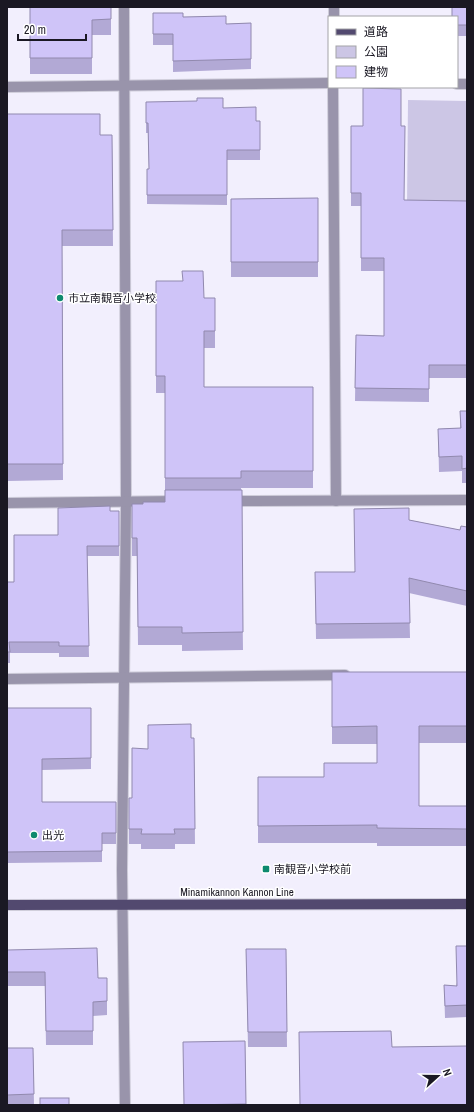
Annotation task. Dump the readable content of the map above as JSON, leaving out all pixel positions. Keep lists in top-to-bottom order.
{
  "streets": {
    "main road": ["Minamikannon Kannon Line"]
  },
  "places": {
    "other": ["市立南観音小学校", "出光"],
    "transit": ["南観音小学校前"]
  },
  "legend": ["道路", "公園", "建物"],
  "scale_bar": "20 m",
  "north": "right"
}
